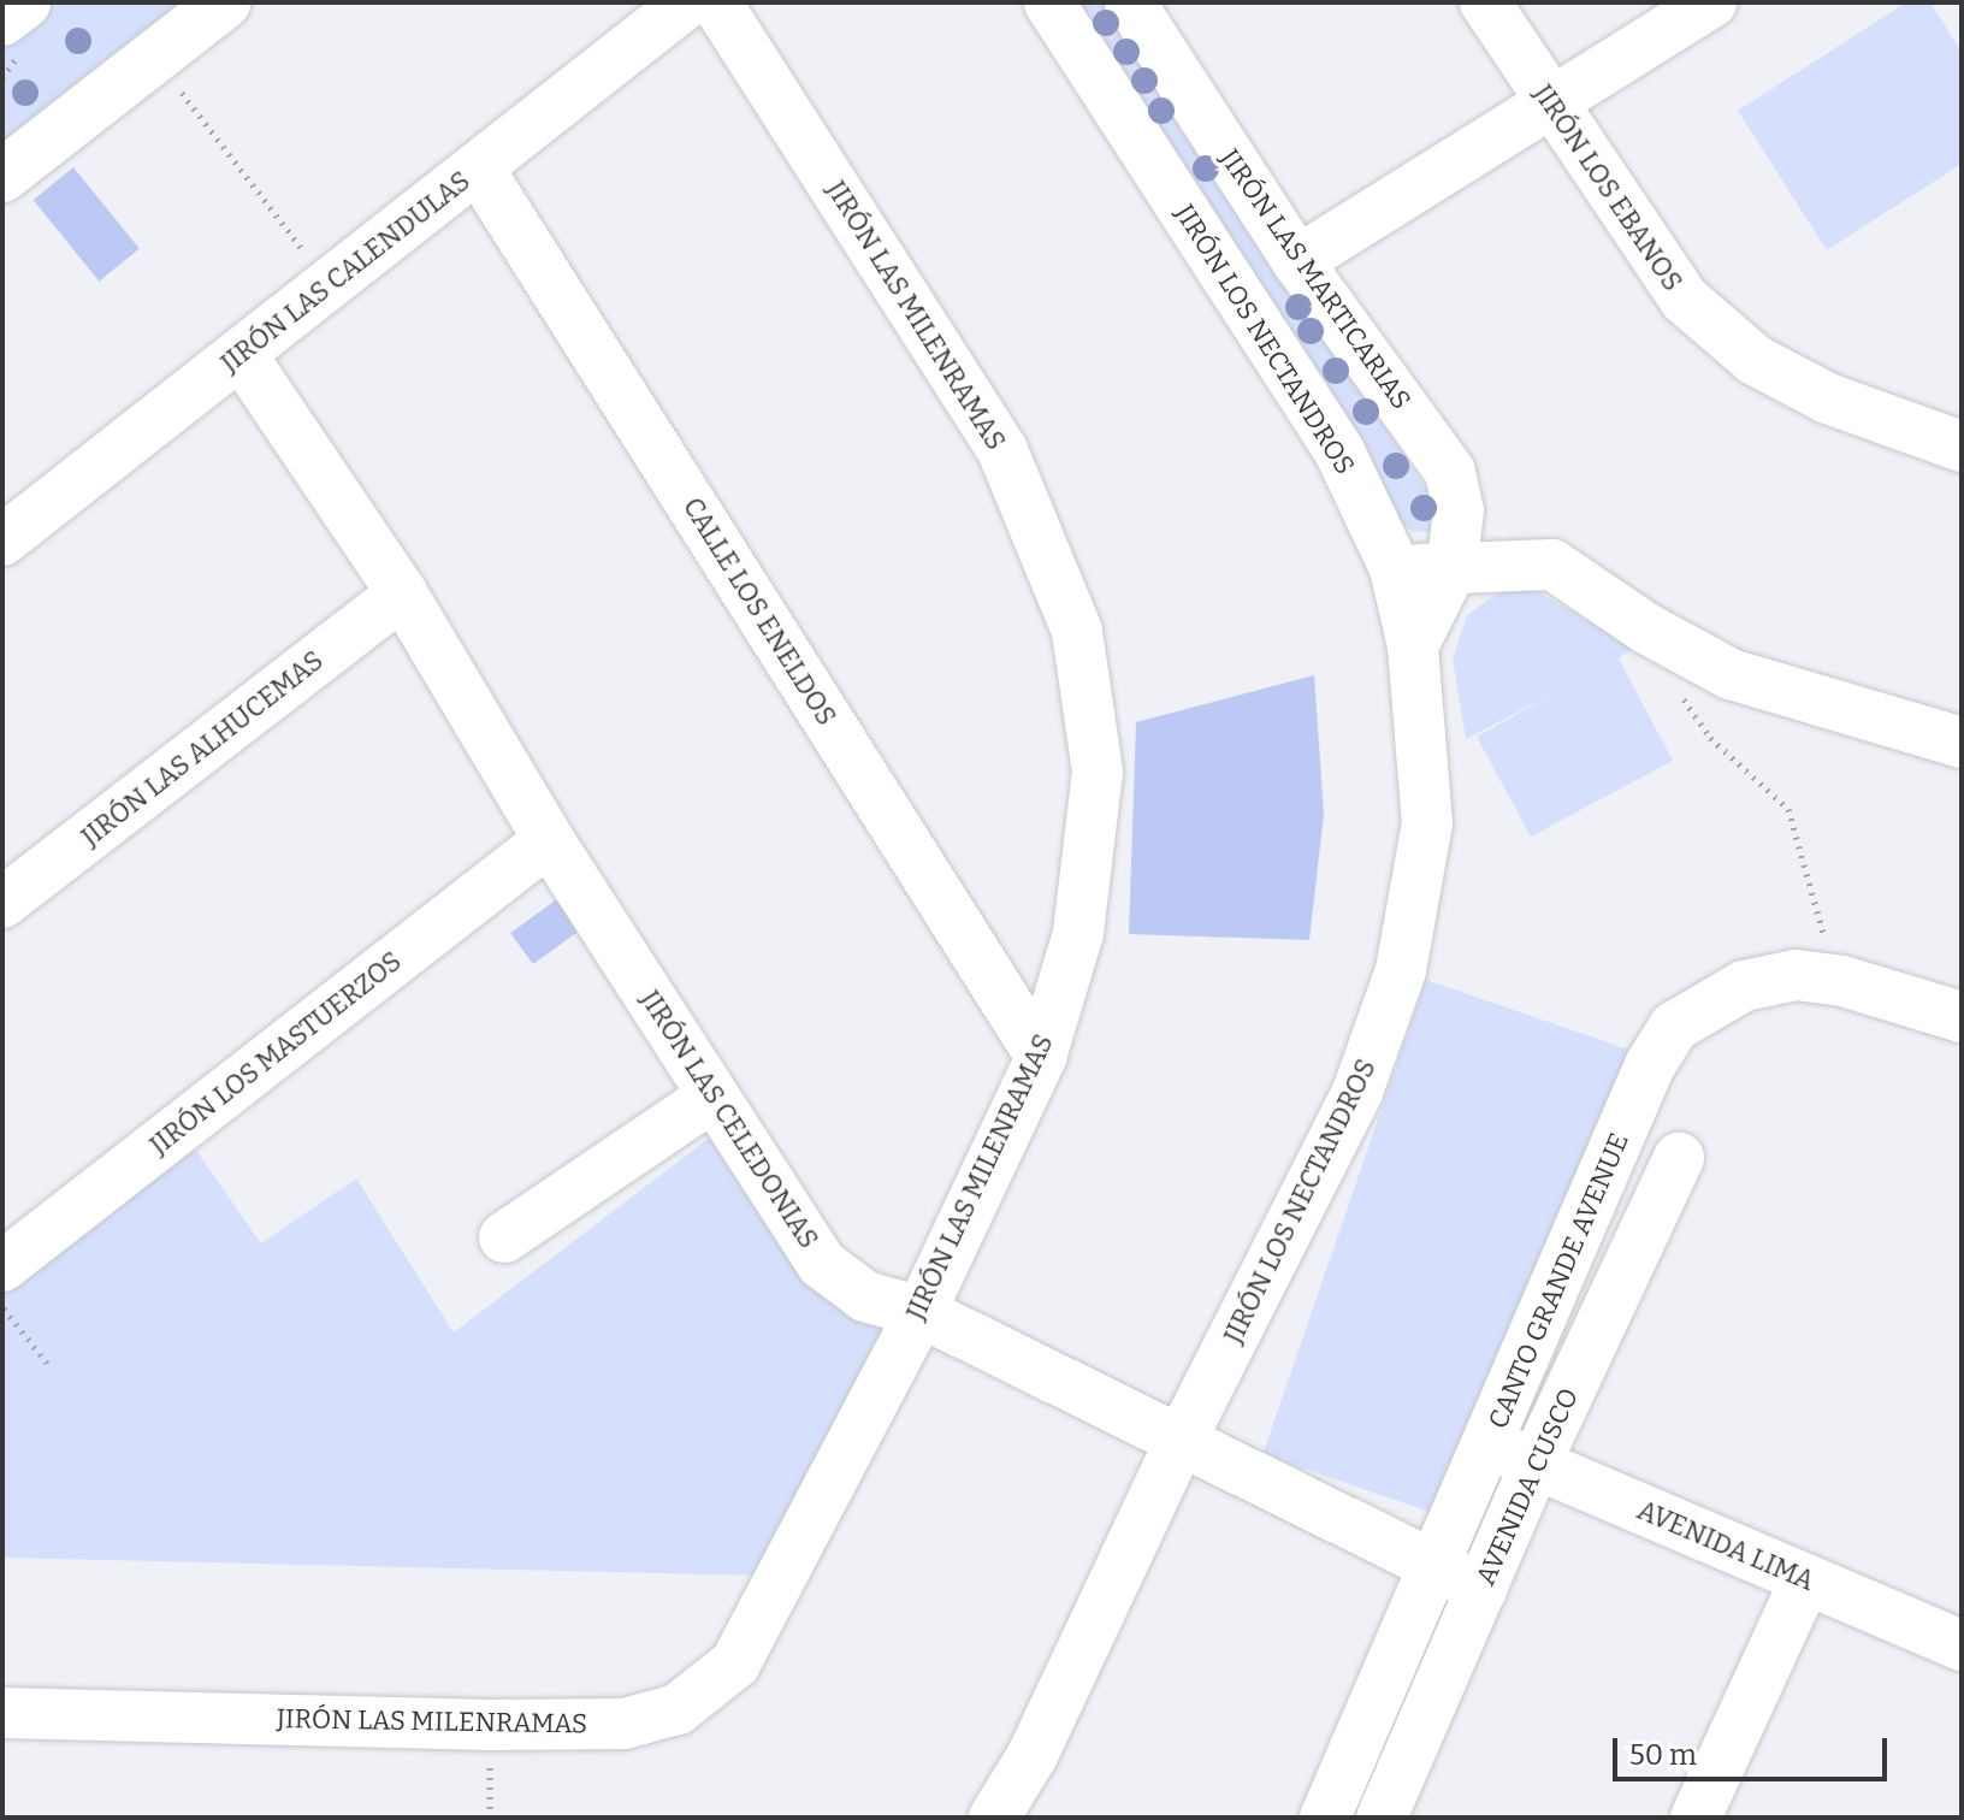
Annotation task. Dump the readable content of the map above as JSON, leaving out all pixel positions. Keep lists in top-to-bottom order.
{
  "streets": {
    "street": [
      "JIRÓN LOS EBANOS",
      "JIRÓN LAS CALENDULAS",
      "JIRÓN LAS MARTICARIAS",
      "JIRÓN LAS MILENRAMAS",
      "JIRÓN LOS NECTANDROS",
      "CALLE LOS ENELDOS",
      "JIRÓN LAS ALHUCEMAS",
      "JIRÓN LOS MASTUERZOS",
      "JIRÓN LAS CELEDONIAS",
      "CANTO GRANDE AVENUE",
      "AVENIDA CUSCO",
      "AVENIDA LIMA"
    ]
  },
  "crossings": [
    ["JIRÓN LAS CALENDULAS", "CALLE LOS ENELDOS"],
    ["JIRÓN LAS CALENDULAS", "JIRÓN LAS CELEDONIAS"],
    ["JIRÓN LAS MARTICARIAS", "JIRÓN LOS NECTANDROS"],
    ["JIRÓN LAS MILENRAMAS", "CALLE LOS ENELDOS"],
    ["JIRÓN LAS MILENRAMAS", "JIRÓN LAS CELEDONIAS"],
    ["JIRÓN LOS NECTANDROS", "JIRÓN LAS CELEDONIAS"],
    ["JIRÓN LAS ALHUCEMAS", "JIRÓN LAS CELEDONIAS"],
    ["JIRÓN LOS MASTUERZOS", "JIRÓN LAS CELEDONIAS"],
    ["JIRÓN LAS CELEDONIAS", "CANTO GRANDE AVENUE"],
    ["JIRÓN LAS CELEDONIAS", "AVENIDA CUSCO"],
    ["CANTO GRANDE AVENUE", "AVENIDA LIMA"],
    ["AVENIDA CUSCO", "AVENIDA LIMA"]
  ],
  "scale_bar": "50 m"
}
